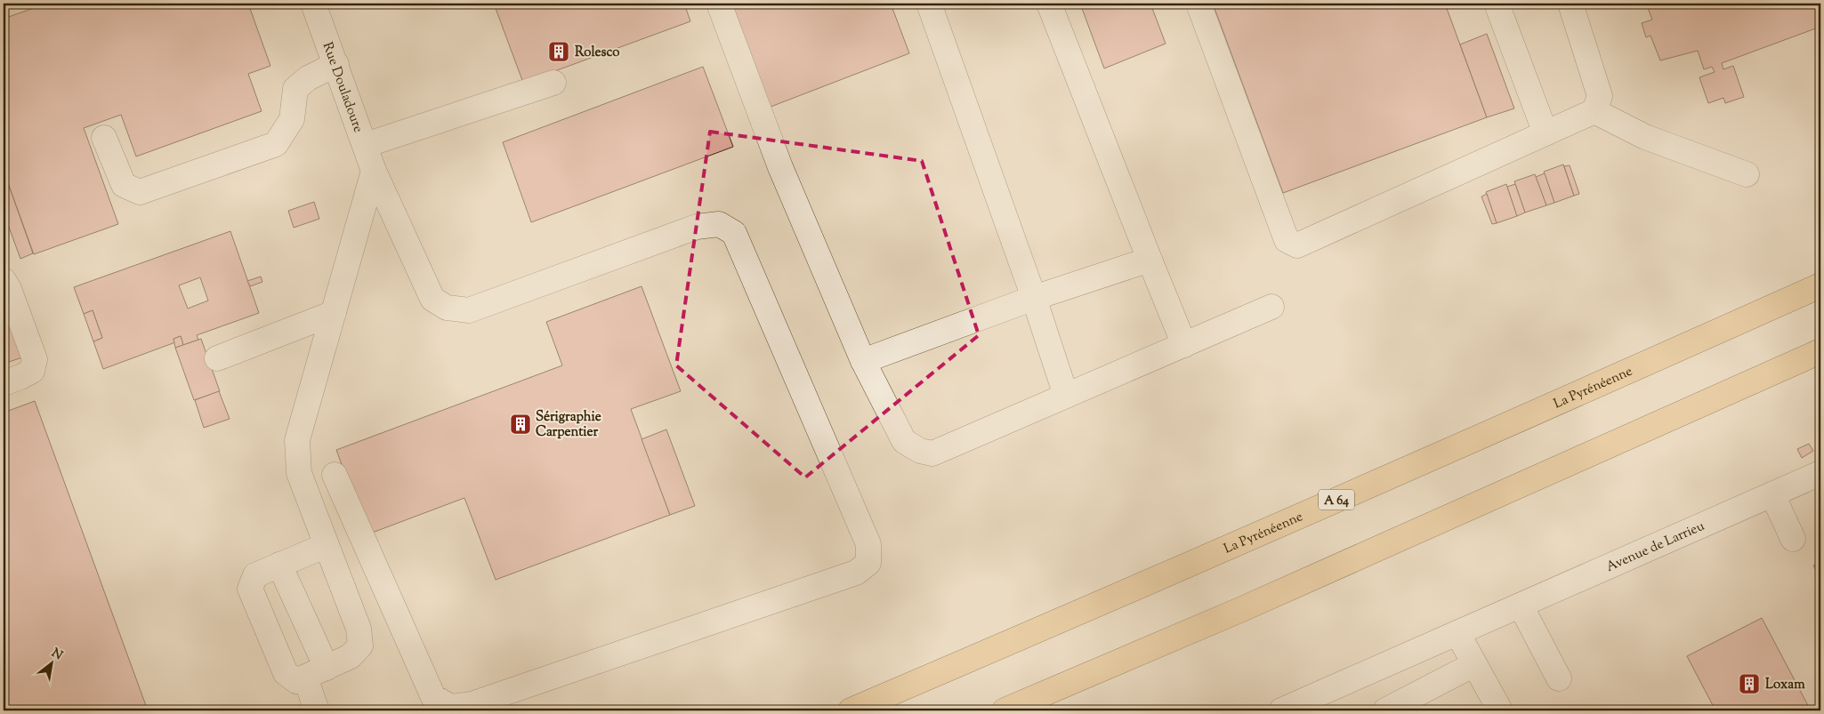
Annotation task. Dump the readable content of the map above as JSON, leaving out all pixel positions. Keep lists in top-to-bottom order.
{
  "streets": {
    "highway": ["La Pyrénéenne", "A 64"],
    "street": ["Rue Douladoure", "Avenue de Larrieu"]
  },
  "places": {
    "building": ["Rolesco", "Sérigraphie Carpentier", "Loxam"]
  },
  "north": "top right"
}
